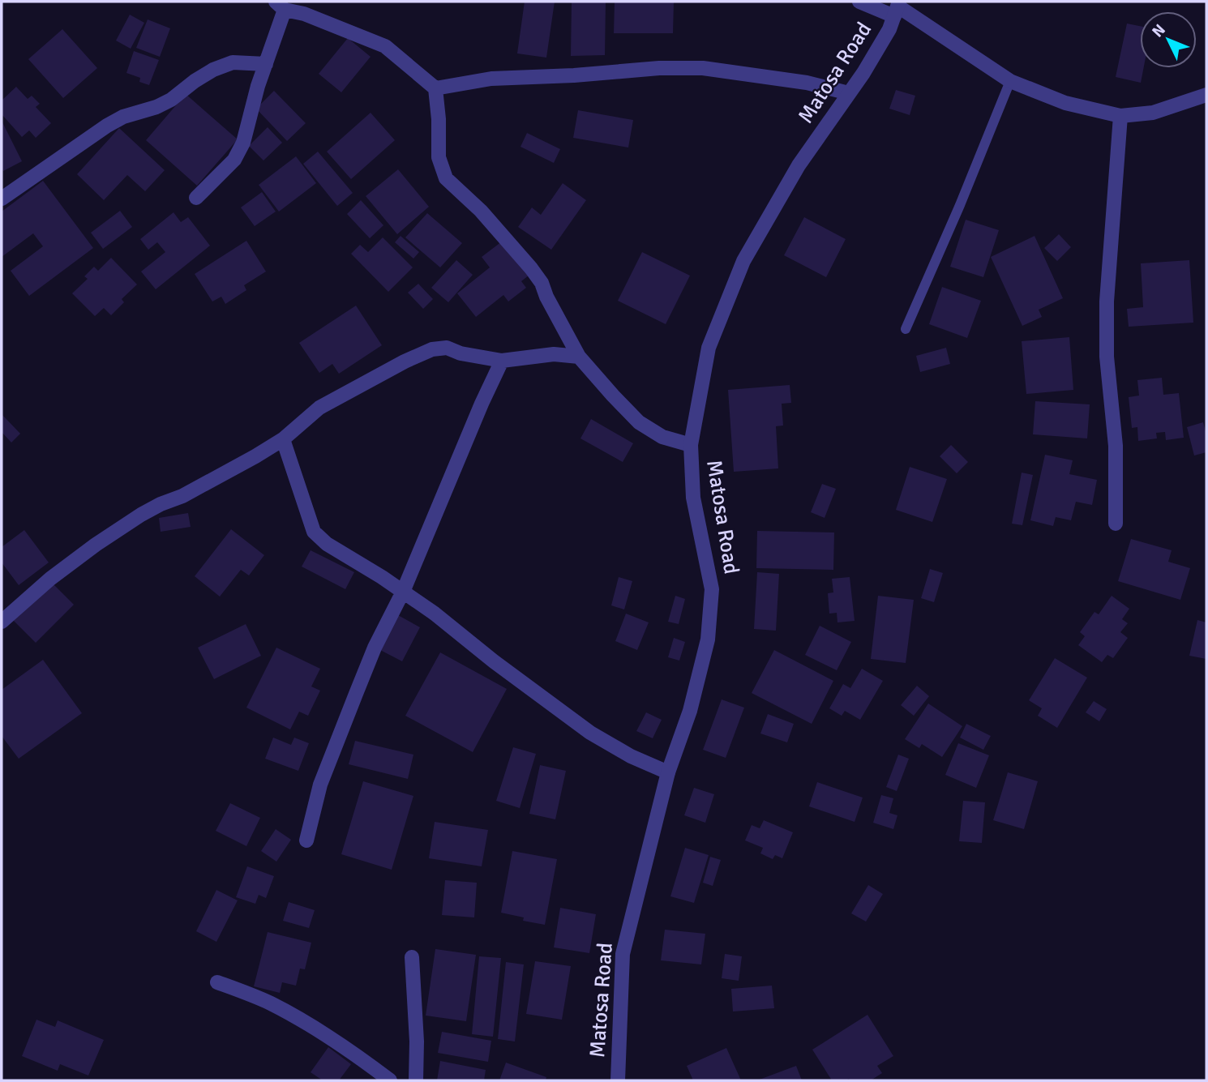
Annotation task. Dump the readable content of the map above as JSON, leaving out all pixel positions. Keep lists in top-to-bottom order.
{
  "streets": {
    "street": ["Matosa Road"]
  },
  "north": "top left"
}
